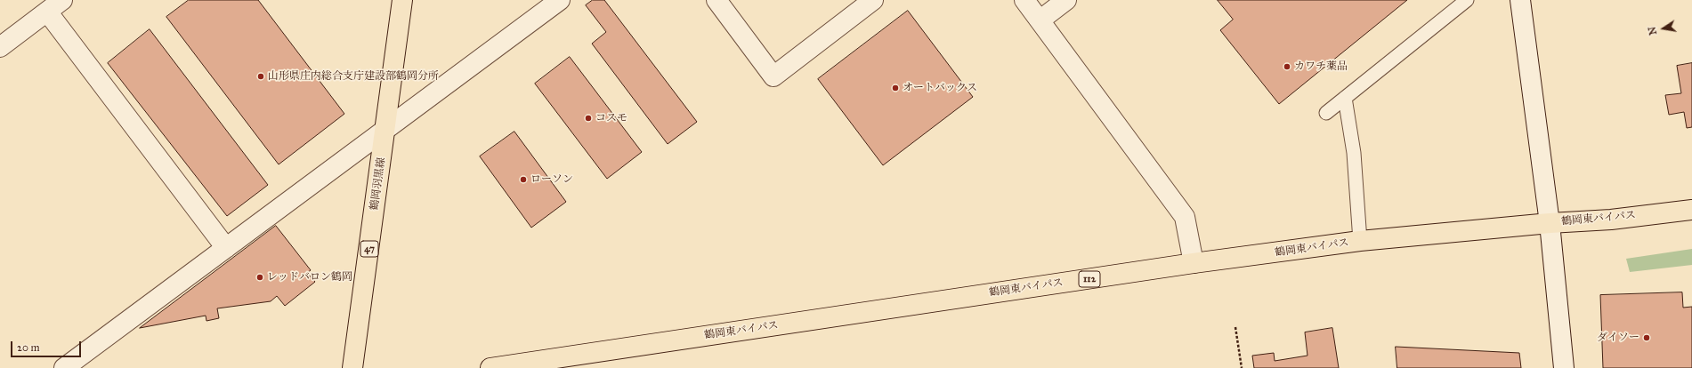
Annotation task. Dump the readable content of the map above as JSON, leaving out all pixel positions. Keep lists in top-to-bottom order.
{
  "streets": {
    "main road": [
      "鶴岡羽黒線",
      "鶴岡東バイパス",
      "47",
      "112"
    ]
  },
  "places": [
    "カワチ薬品",
    "山形県庄内総合支庁建設部鶴岡分所",
    "オートバックス",
    "コスモ",
    "ローソン",
    "レッドバロン鶴岡",
    "ダイソー"
  ],
  "scale_bar": "20 m",
  "north": "left"
}
